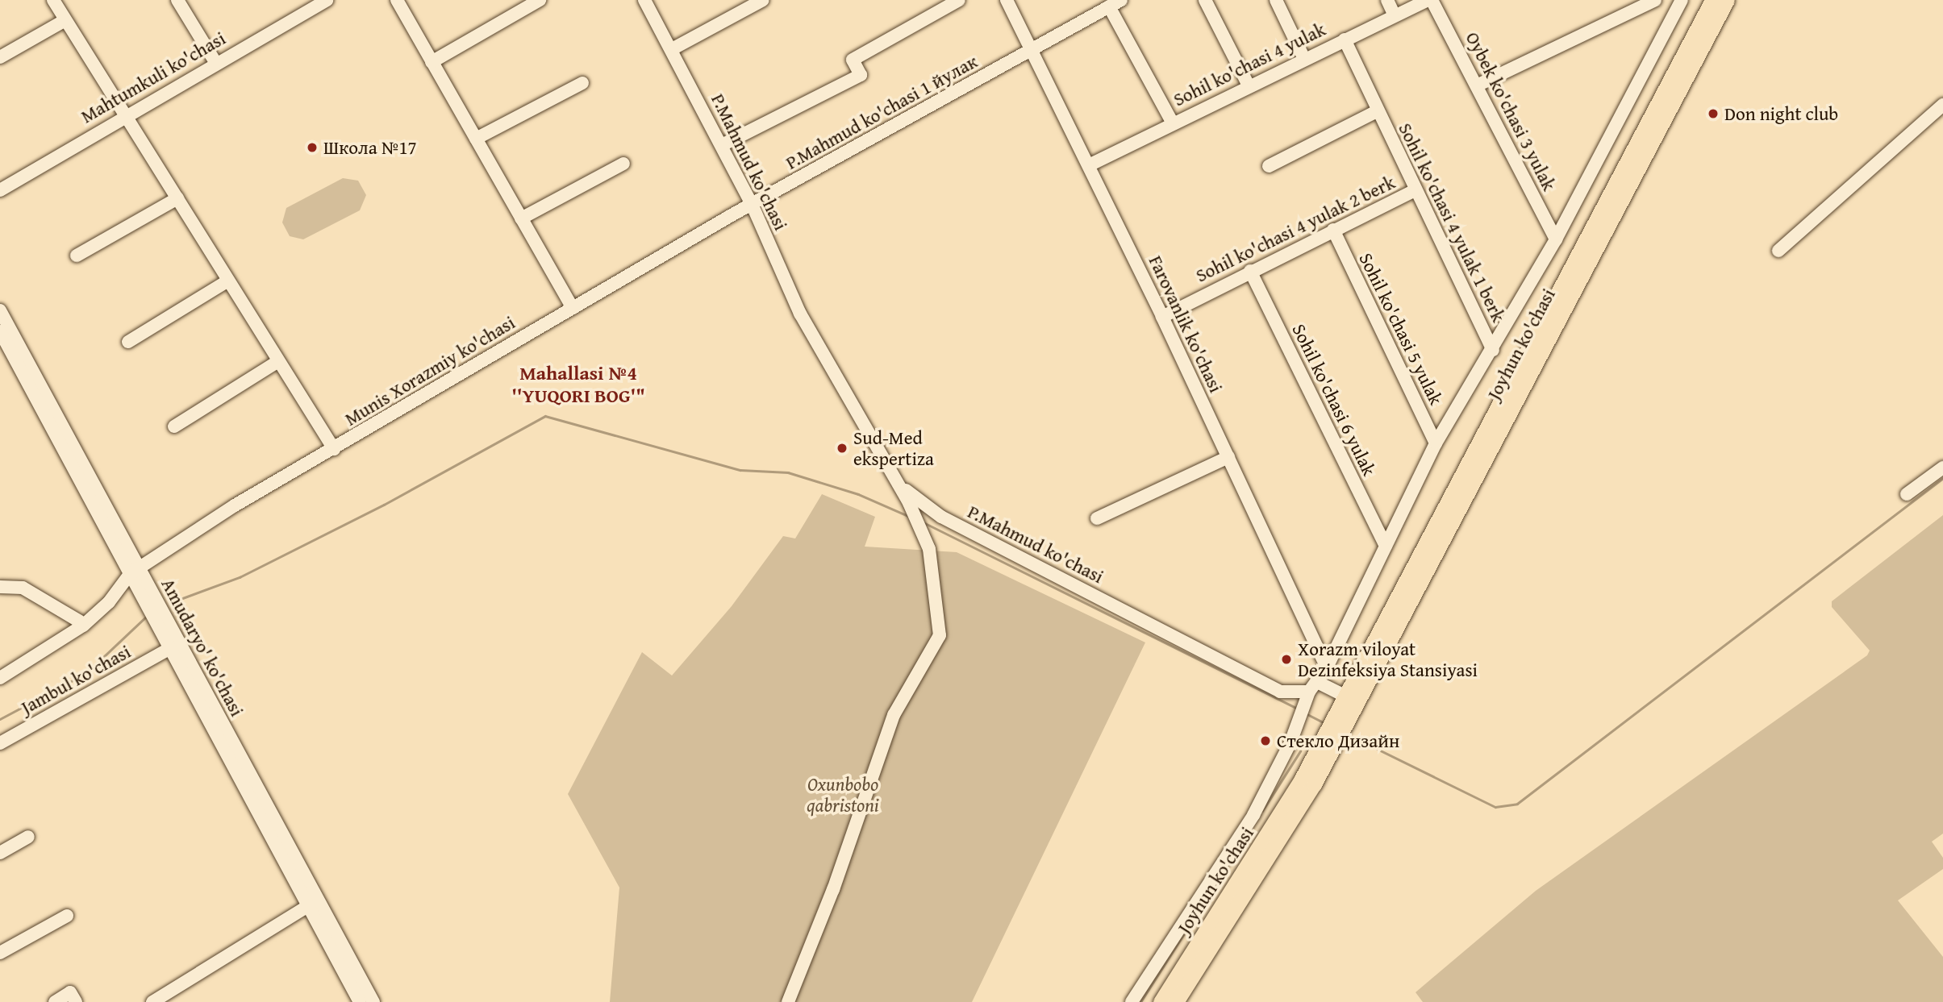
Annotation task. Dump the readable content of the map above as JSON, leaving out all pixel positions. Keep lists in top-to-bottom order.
{
  "streets": {
    "main road": ["Joyhun ko'chasi"],
    "street": [
      "Sohil ko'chasi 4 yulak",
      "Mahtumkuli ko'chasi",
      "Oybek ko'chasi 3 yulak",
      "P.Mahmud ko'chasi 1 йулак",
      "P.Mahmud ko'chasi",
      "Sohil ko'chasi 4 yulak 1 berk",
      "Sohil ko'chasi 4 yulak 2 berk",
      "Farovanlik ko'chasi",
      "Sohil ko'chasi 5 yulak",
      "Munis Xorazmiy ko'chasi",
      "Sohil ko'chasi 6 yulak",
      "Amudaryo' ko'chasi",
      "Jambul ko'chasi"
    ]
  },
  "crossings": [
    ["Sohil ko'chasi 4 yulak", "Oybek ko'chasi 3 yulak"],
    ["Sohil ko'chasi 4 yulak", "Sohil ko'chasi 4 yulak 1 berk"],
    ["Sohil ko'chasi 4 yulak", "Farovanlik ko'chasi"],
    ["Oybek ko'chasi 3 yulak", "Joyhun ko'chasi"],
    ["P.Mahmud ko'chasi 1 йулак", "P.Mahmud ko'chasi"],
    ["P.Mahmud ko'chasi 1 йулак", "Farovanlik ko'chasi"],
    ["P.Mahmud ko'chasi 1 йулак", "Munis Xorazmiy ko'chasi"],
    ["P.Mahmud ko'chasi", "Joyhun ko'chasi"],
    ["P.Mahmud ko'chasi", "Munis Xorazmiy ko'chasi"],
    ["Sohil ko'chasi 4 yulak 1 berk", "Sohil ko'chasi 4 yulak 2 berk"],
    ["Sohil ko'chasi 4 yulak 1 berk", "Joyhun ko'chasi"],
    ["Sohil ko'chasi 4 yulak 2 berk", "Farovanlik ko'chasi"],
    ["Sohil ko'chasi 4 yulak 2 berk", "Sohil ko'chasi 5 yulak"],
    ["Sohil ko'chasi 4 yulak 2 berk", "Sohil ko'chasi 6 yulak"],
    ["Farovanlik ko'chasi", "Joyhun ko'chasi"],
    ["Sohil ko'chasi 5 yulak", "Joyhun ko'chasi"],
    ["Joyhun ko'chasi", "Sohil ko'chasi 6 yulak"],
    ["Munis Xorazmiy ko'chasi", "Amudaryo' ko'chasi"],
    ["Munis Xorazmiy ko'chasi", "Jambul ko'chasi"],
    ["Amudaryo' ko'chasi", "Jambul ko'chasi"]
  ],
  "districts": ["Mahallasi №4 ''YUQORI BOG'\""],
  "parks": ["Oxunbobo qabristoni"],
  "places": [
    "Don night club",
    "Школа №17",
    "Sud-Med ekspertiza",
    "Xorazm viloyat Dezinfeksiya Stansiyasi",
    "Стекло Дизайн"
  ]
}
